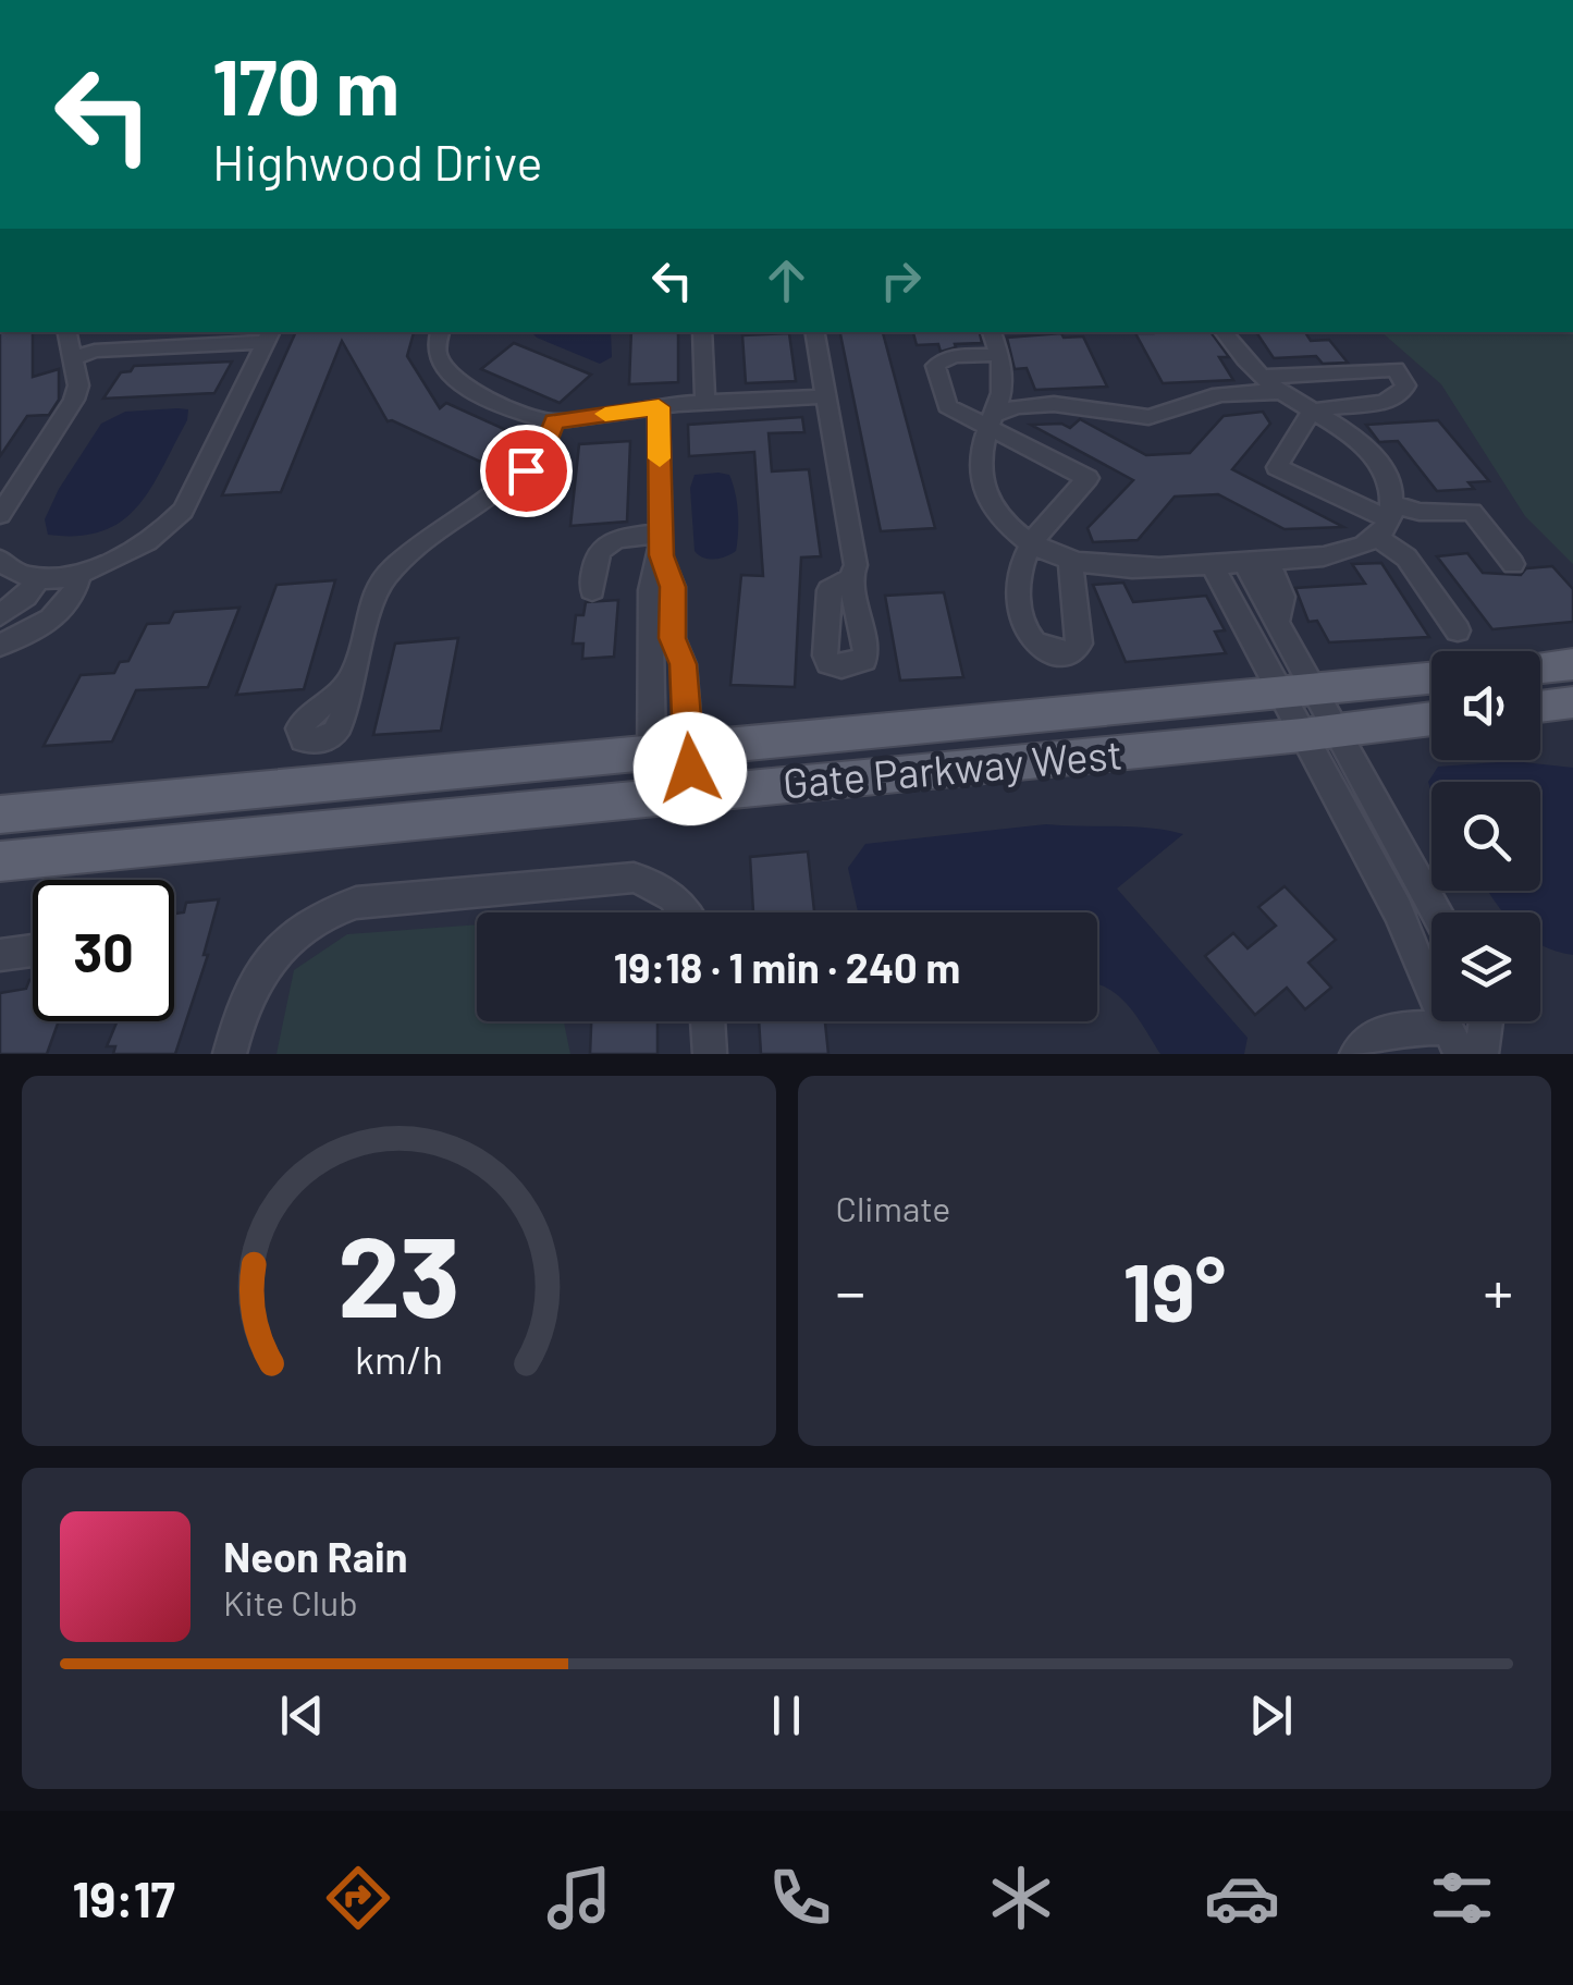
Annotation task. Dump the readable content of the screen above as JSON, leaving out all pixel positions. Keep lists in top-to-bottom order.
{
  "streets": {
    "main road": ["Gate Parkway West"]
  },
  "page": {
    "turn": ["170 m", "Highwood Drive"],
    "limit": "30",
    "trip": "19:18 · 1 min · 240 m",
    "tile": "Climate",
    "heat": ["−", "19°", "+"],
    "song": ["Neon Rain", "Kite Club"],
    "tabs": "19:17",
    "gauge": ["23", "km/h"]
  }
}
